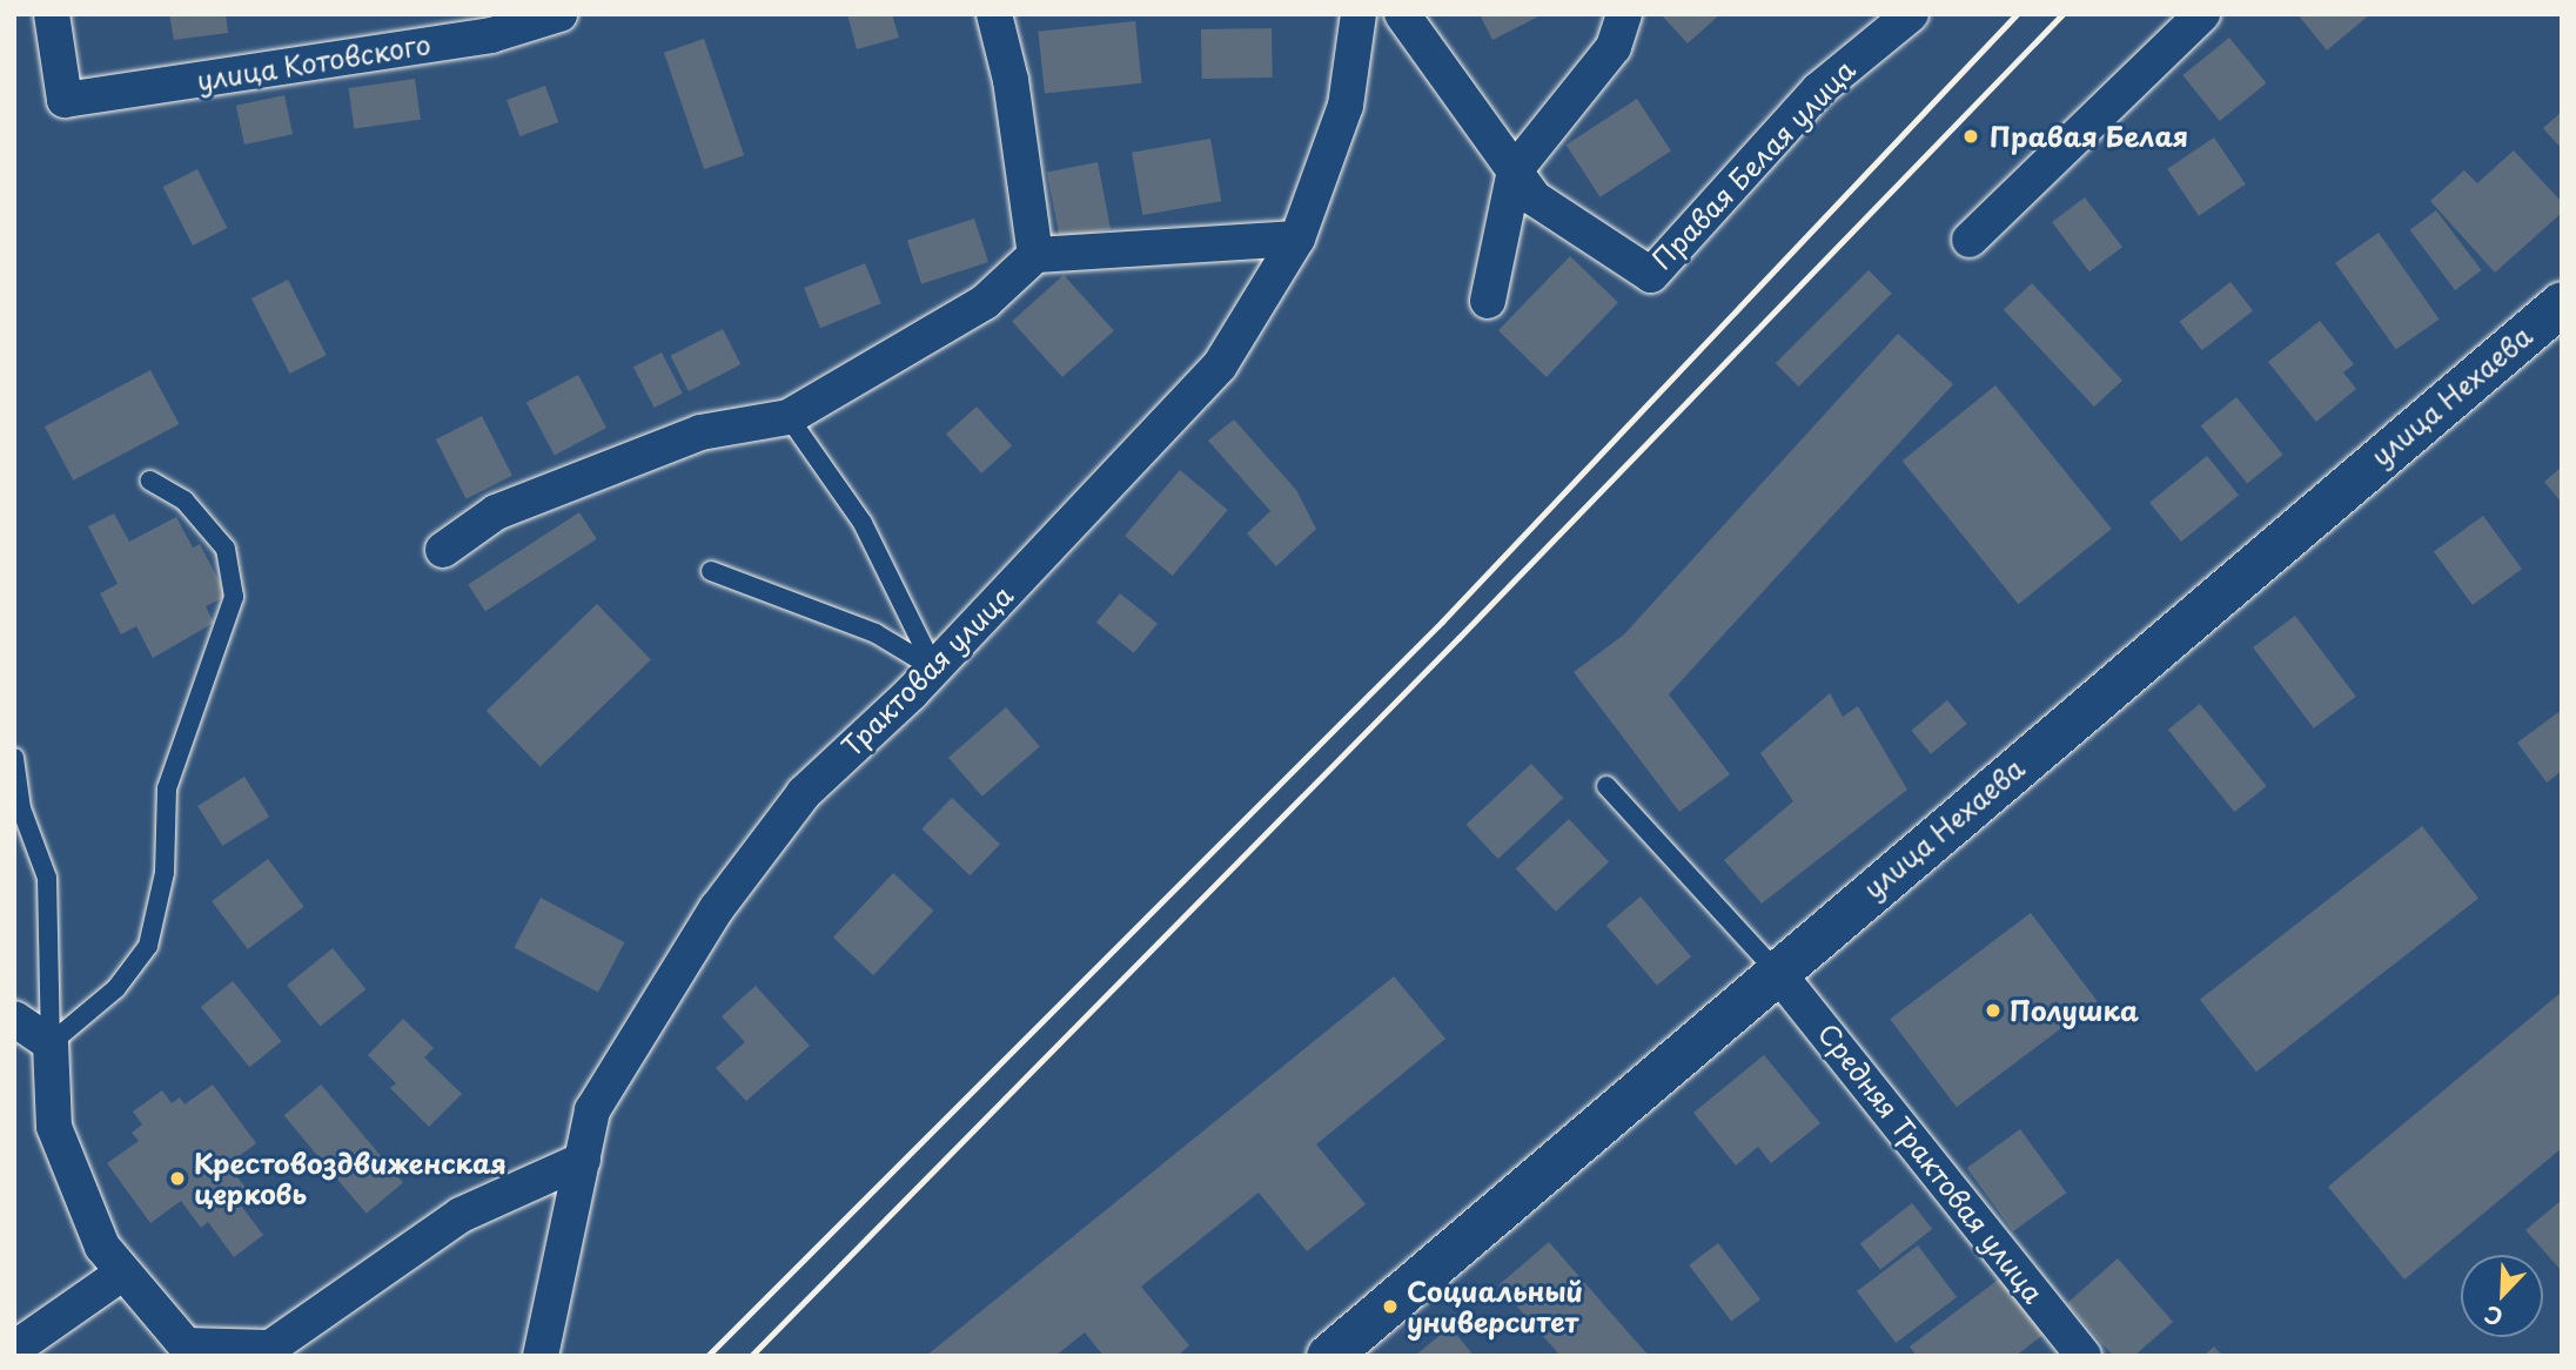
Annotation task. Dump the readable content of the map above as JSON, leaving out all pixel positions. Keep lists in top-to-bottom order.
{
  "streets": {
    "street": [
      "улица Котовского",
      "Правая Белая улица",
      "улица Нехаева",
      "Трактовая улица",
      "Средняя Трактовая улица"
    ]
  },
  "crossings": [
    ["улица Нехаева", "Средняя Трактовая улица"]
  ],
  "places": [
    "Правая Белая",
    "Полушка",
    "Крестовоздвиженская церковь",
    "Социальный университет"
  ],
  "north": "bottom left"
}
